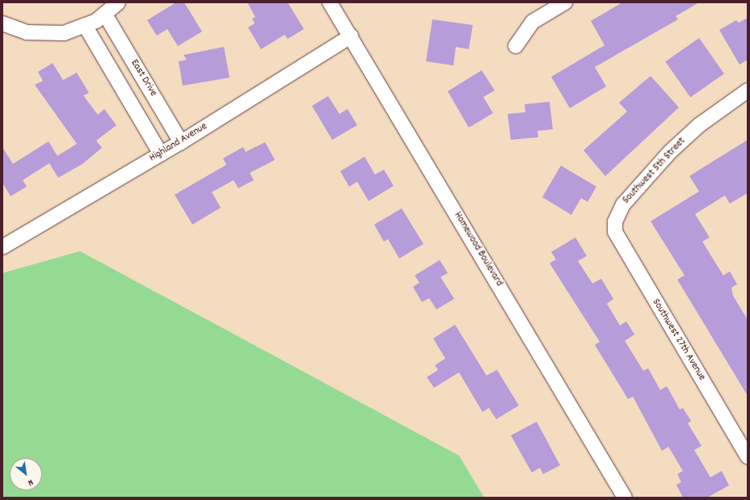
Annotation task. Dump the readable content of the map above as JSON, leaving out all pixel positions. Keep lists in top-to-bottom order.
{
  "streets": {
    "street": [
      "East Drive",
      "Highland Avenue",
      "Southwest 5th Street",
      "Homewood Boulevard",
      "Southwest 27th Avenue"
    ]
  },
  "crossings": [
    ["East Drive", "Highland Avenue"],
    ["Highland Avenue", "Homewood Boulevard"],
    ["Southwest 5th Street", "Southwest 27th Avenue"]
  ],
  "north": "bottom right"
}
